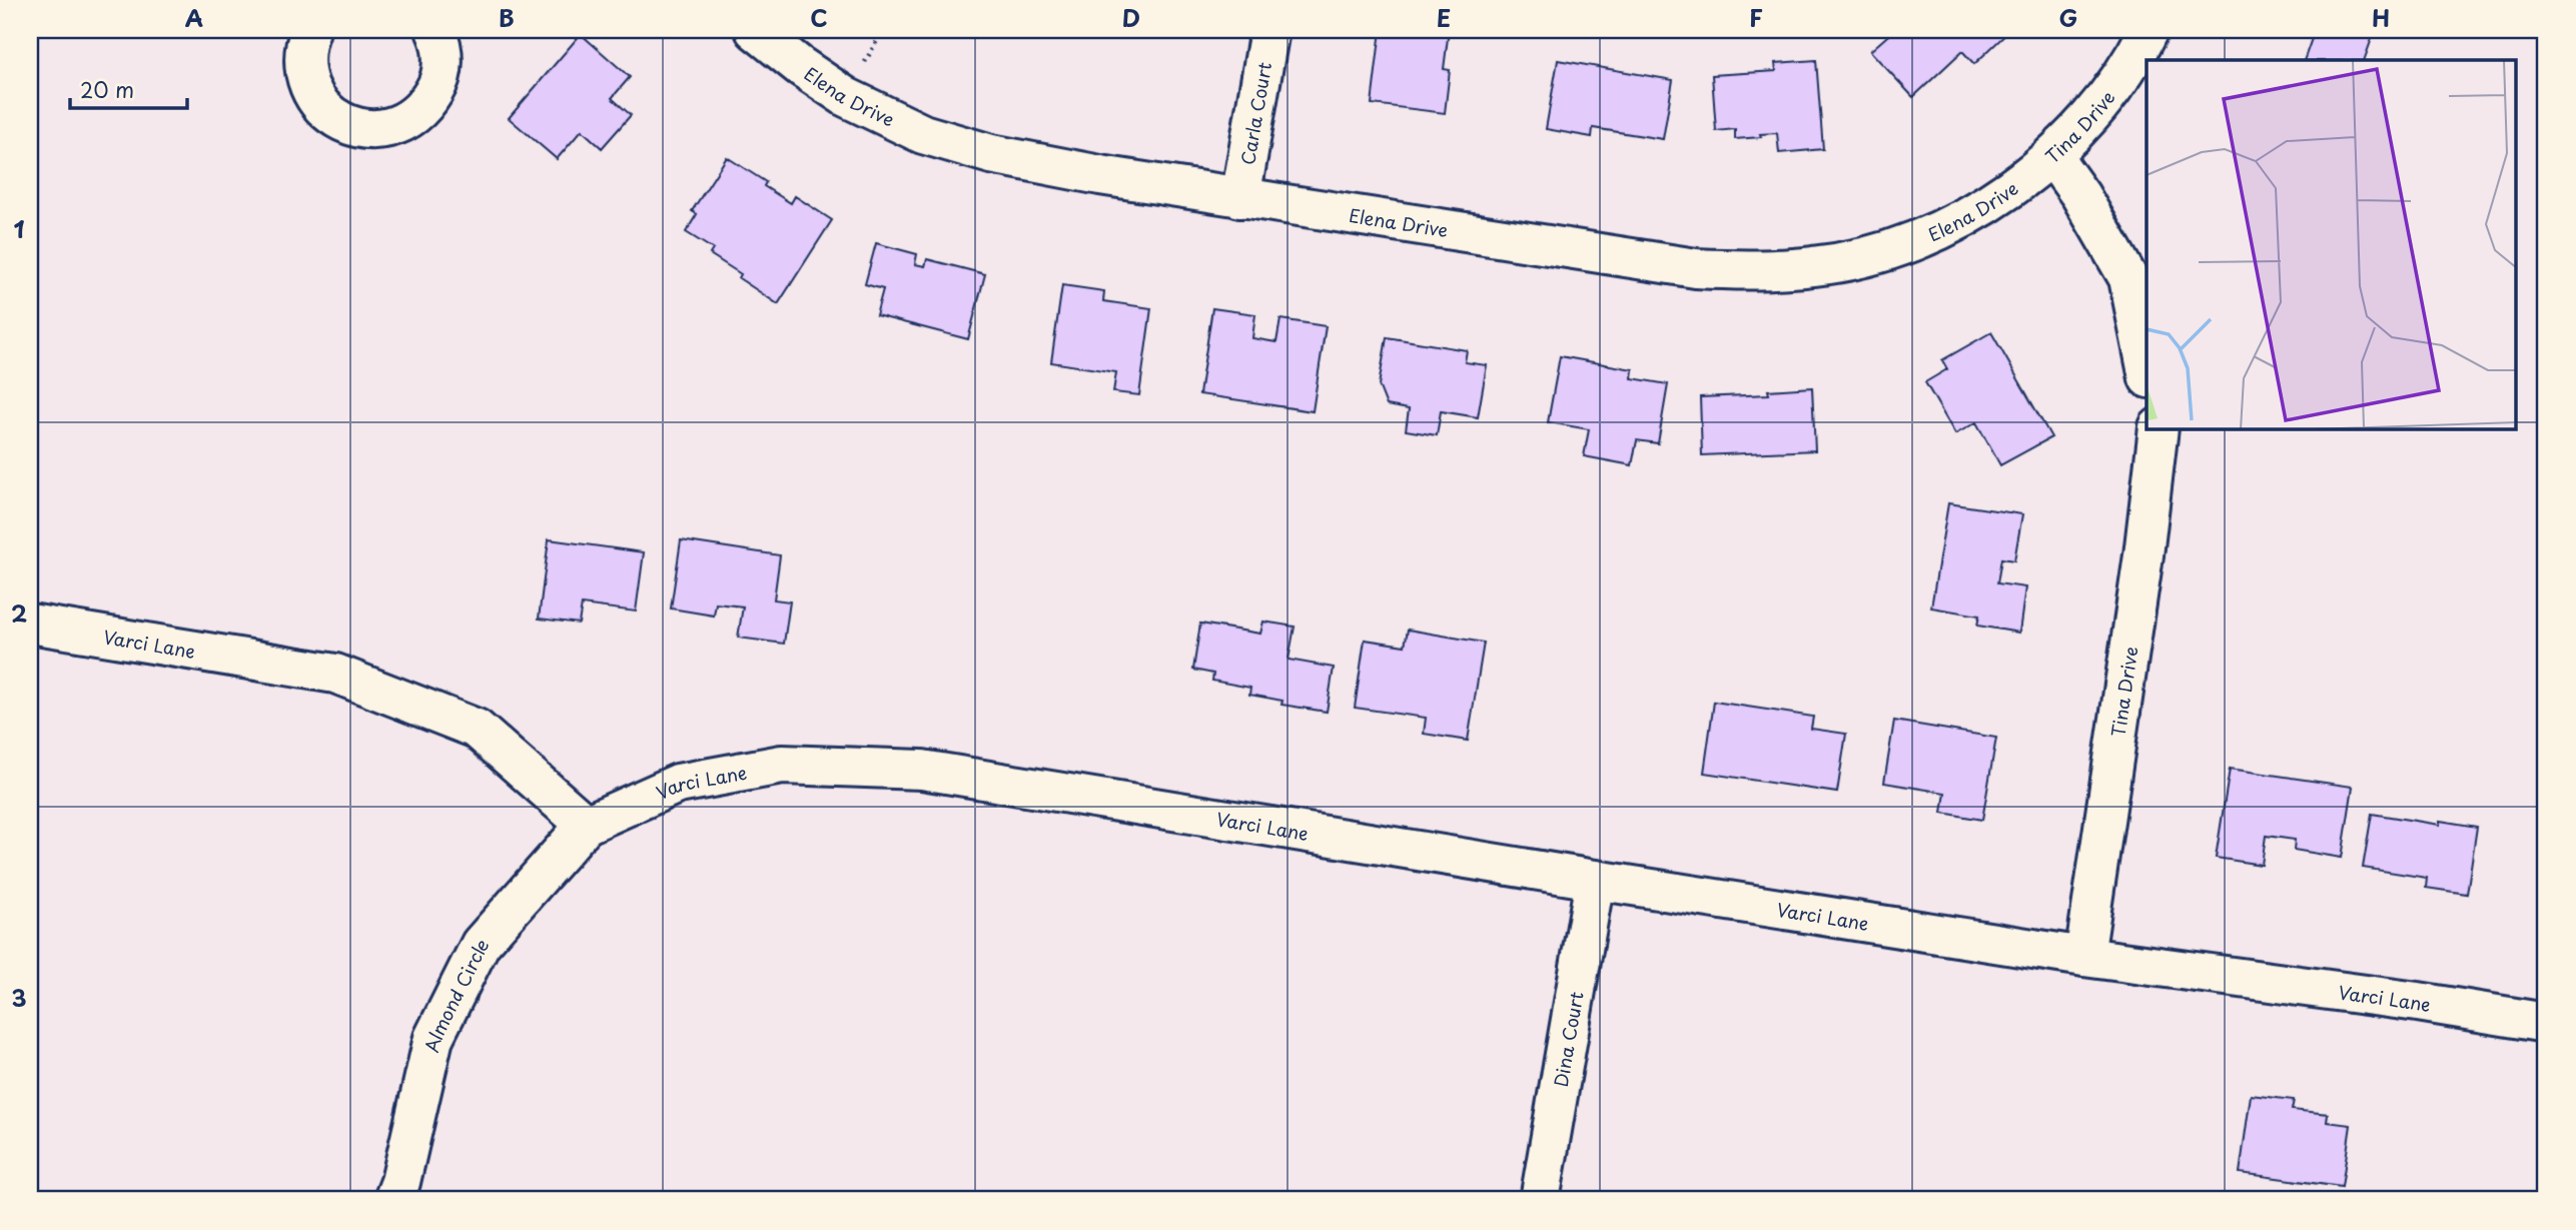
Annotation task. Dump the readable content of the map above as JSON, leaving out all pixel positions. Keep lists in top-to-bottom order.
{
  "streets": {
    "street": [
      "Elena Drive",
      "Carla Court",
      "Tina Drive",
      "Varci Lane",
      "Almond Circle",
      "Dina Court"
    ]
  },
  "crossings": [
    ["Elena Drive", "Carla Court"],
    ["Elena Drive", "Tina Drive"],
    ["Tina Drive", "Varci Lane"],
    ["Varci Lane", "Almond Circle"],
    ["Varci Lane", "Dina Court"]
  ],
  "scale_bar": "20 m",
  "grid": {
    "columns": [
      "A",
      "B",
      "C",
      "D",
      "E",
      "F",
      "G",
      "H"
    ],
    "rows": ["1", "2", "3"]
  }
}
